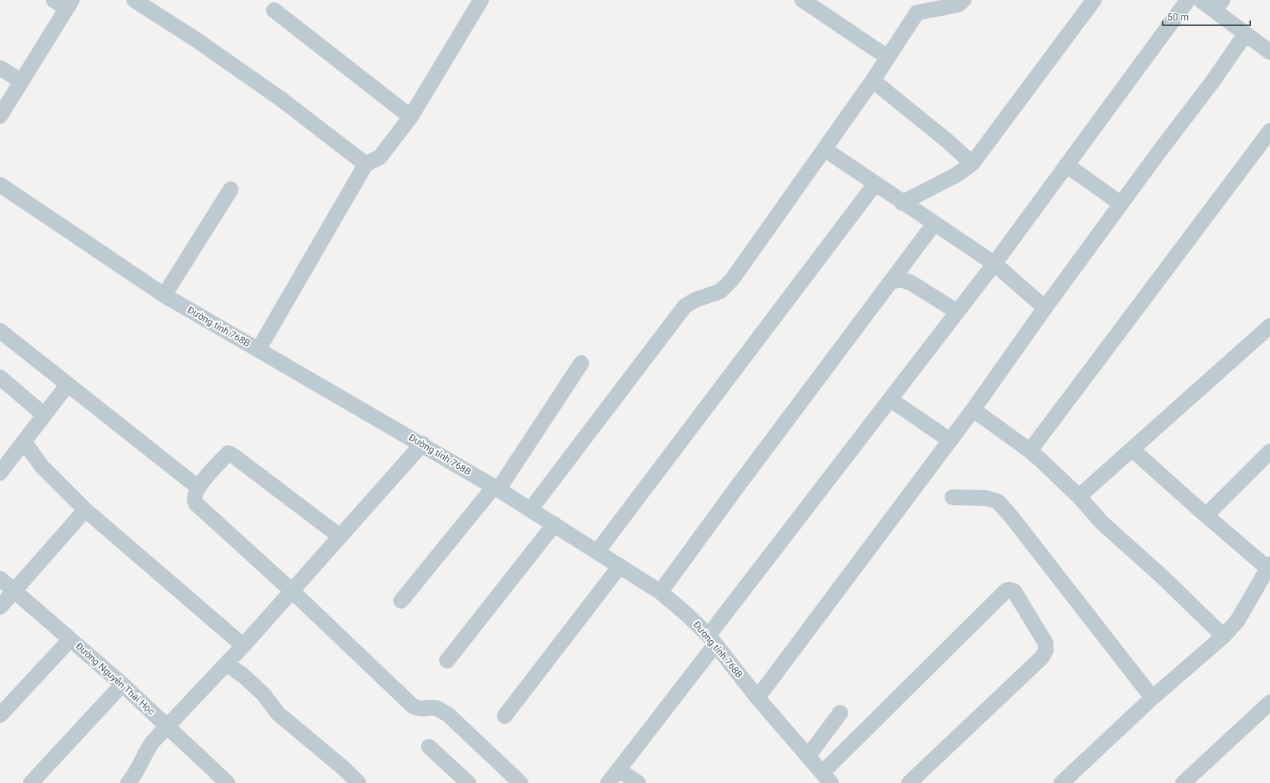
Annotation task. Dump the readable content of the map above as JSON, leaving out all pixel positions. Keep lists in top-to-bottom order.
{
  "streets": {
    "street": ["Đường tỉnh 768B", "Đường Nguyễn Thái Học"]
  },
  "scale_bar": "50 m"
}
